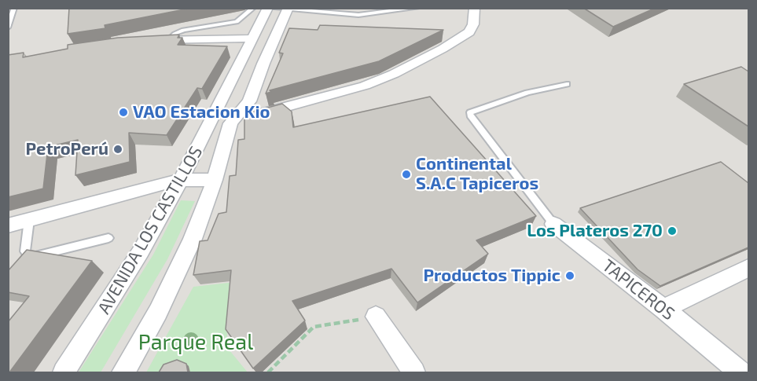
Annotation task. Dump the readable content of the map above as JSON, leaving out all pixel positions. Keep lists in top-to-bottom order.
{
  "streets": {
    "street": ["AVENIDA LOS CASTILLOS", "TAPICEROS"]
  },
  "parks": ["Parque Real"],
  "places": [
    "VAO Estacion Kio",
    "PetroPerú",
    "Continental S.A.C Tapiceros",
    "Los Plateros 270",
    "Productos Tippic"
  ]
}
